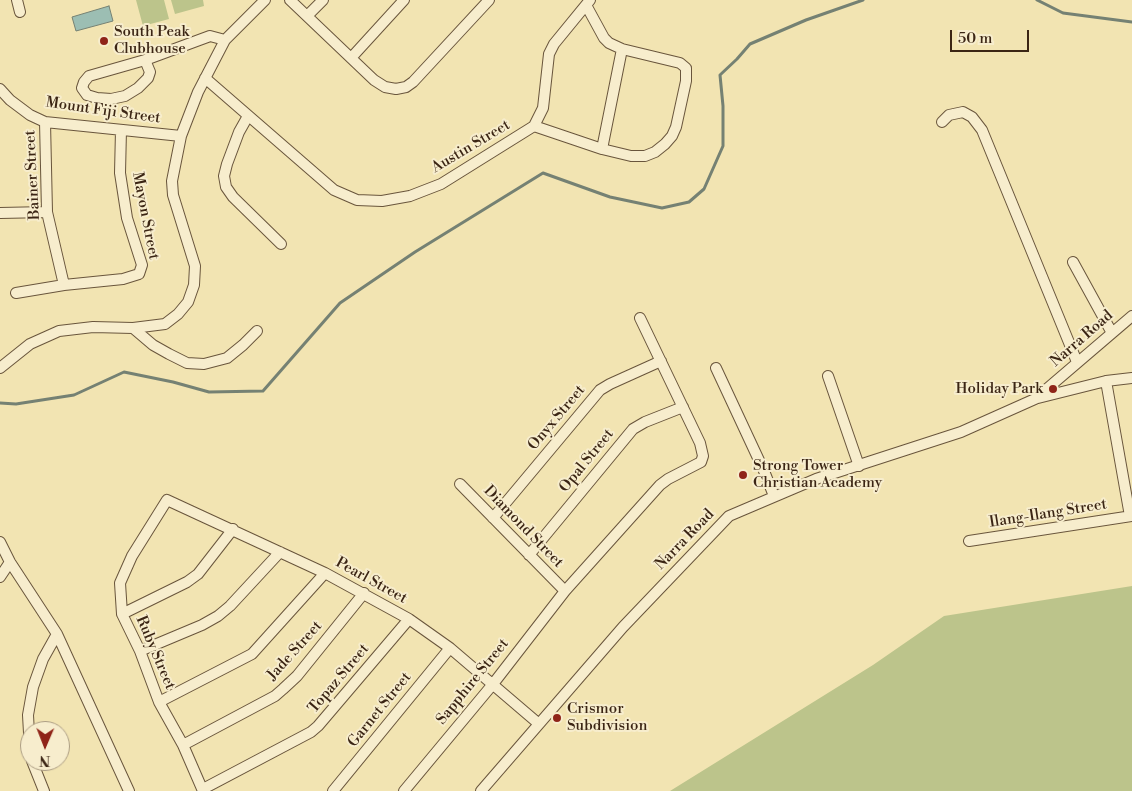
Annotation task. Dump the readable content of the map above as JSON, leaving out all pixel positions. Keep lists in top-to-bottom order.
{
  "streets": {
    "street": [
      "Mount Fiji Street",
      "Austin Street",
      "Bainer Street",
      "Mayon Street",
      "Narra Road",
      "Onyx Street",
      "Opal Street",
      "Ilang-Ilang Street",
      "Diamond Street",
      "Pearl Street",
      "Jade Street",
      "Ruby Street",
      "Topaz Street",
      "Sapphire Street",
      "Garnet Street"
    ]
  },
  "crossings": [
    ["Mount Fiji Street", "Bainer Street"],
    ["Mount Fiji Street", "Mayon Street"],
    ["Bainer Street", "Mayon Street"],
    ["Narra Road", "Pearl Street"],
    ["Onyx Street", "Diamond Street"],
    ["Opal Street", "Diamond Street"],
    ["Opal Street", "Sapphire Street"],
    ["Diamond Street", "Sapphire Street"],
    ["Pearl Street", "Jade Street"],
    ["Pearl Street", "Ruby Street"],
    ["Pearl Street", "Topaz Street"],
    ["Pearl Street", "Sapphire Street"],
    ["Pearl Street", "Garnet Street"],
    ["Jade Street", "Ruby Street"],
    ["Ruby Street", "Topaz Street"]
  ],
  "places": [
    "South Peak Clubhouse",
    "Holiday Park",
    "Strong Tower Christian Academy",
    "Crismor Subdivision"
  ],
  "scale_bar": "50 m",
  "north": "bottom"
}
